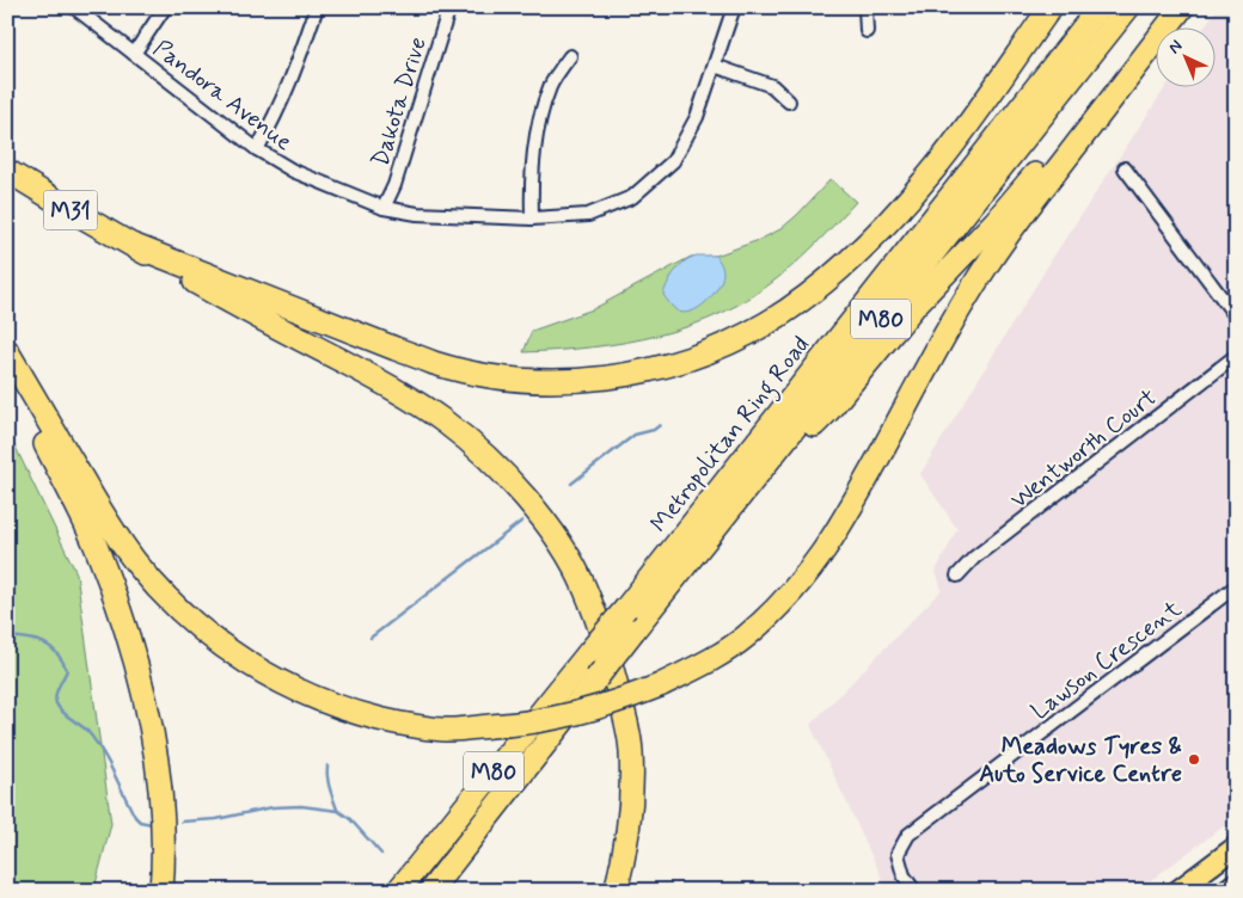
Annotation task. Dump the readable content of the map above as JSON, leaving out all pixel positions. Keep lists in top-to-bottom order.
{
  "streets": {
    "highway": ["M31", "M80", "Metropolitan Ring Road"],
    "street": [
      "Pandora Avenue",
      "Dakota Drive",
      "Wentworth Court",
      "Lawson Crescent"
    ]
  },
  "crossings": [
    ["Pandora Avenue", "Dakota Drive"]
  ],
  "places": ["Meadows Tyres & Auto Service Centre"],
  "north": "top left"
}
